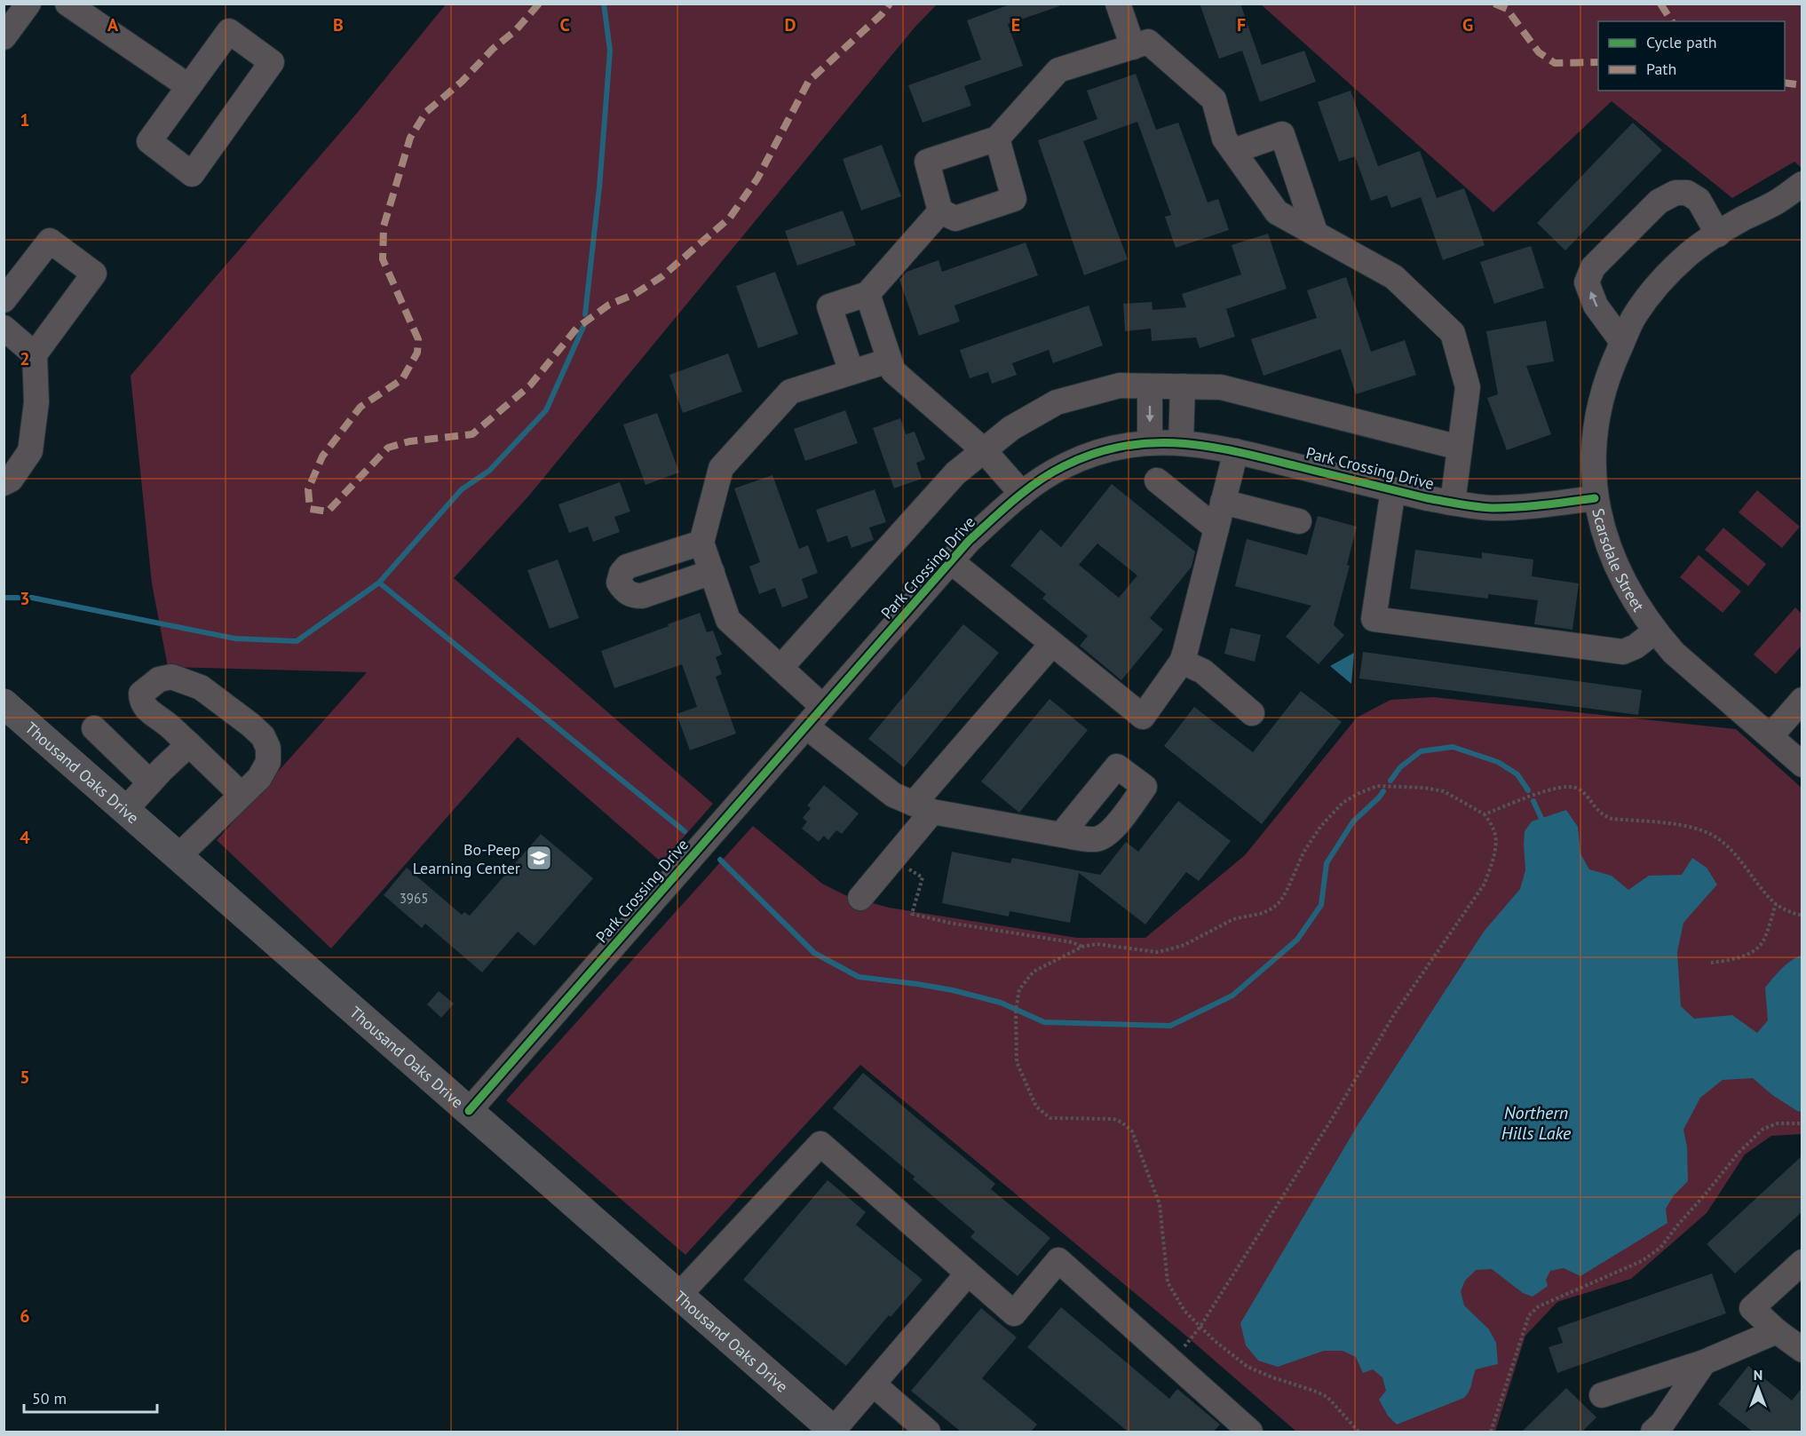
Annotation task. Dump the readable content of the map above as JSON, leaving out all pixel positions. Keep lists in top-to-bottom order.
{
  "streets": {
    "main road": ["Thousand Oaks Drive"],
    "street": ["Park Crossing Drive", "Scarsdale Street"]
  },
  "crossings": [
    ["Park Crossing Drive", "Scarsdale Street"],
    ["Park Crossing Drive", "Thousand Oaks Drive"]
  ],
  "water": ["Northern Hills Lake"],
  "places": {
    "school or university": ["Bo-Peep Learning Center"]
  },
  "house_numbers": ["3965"],
  "legend": ["Cycle path", "Path"],
  "scale_bar": "50 m",
  "north": "top",
  "grid": {
    "columns": [
      "A",
      "B",
      "C",
      "D",
      "E",
      "F",
      "G"
    ],
    "rows": [
      "1",
      "2",
      "3",
      "4",
      "5",
      "6"
    ]
  }
}
